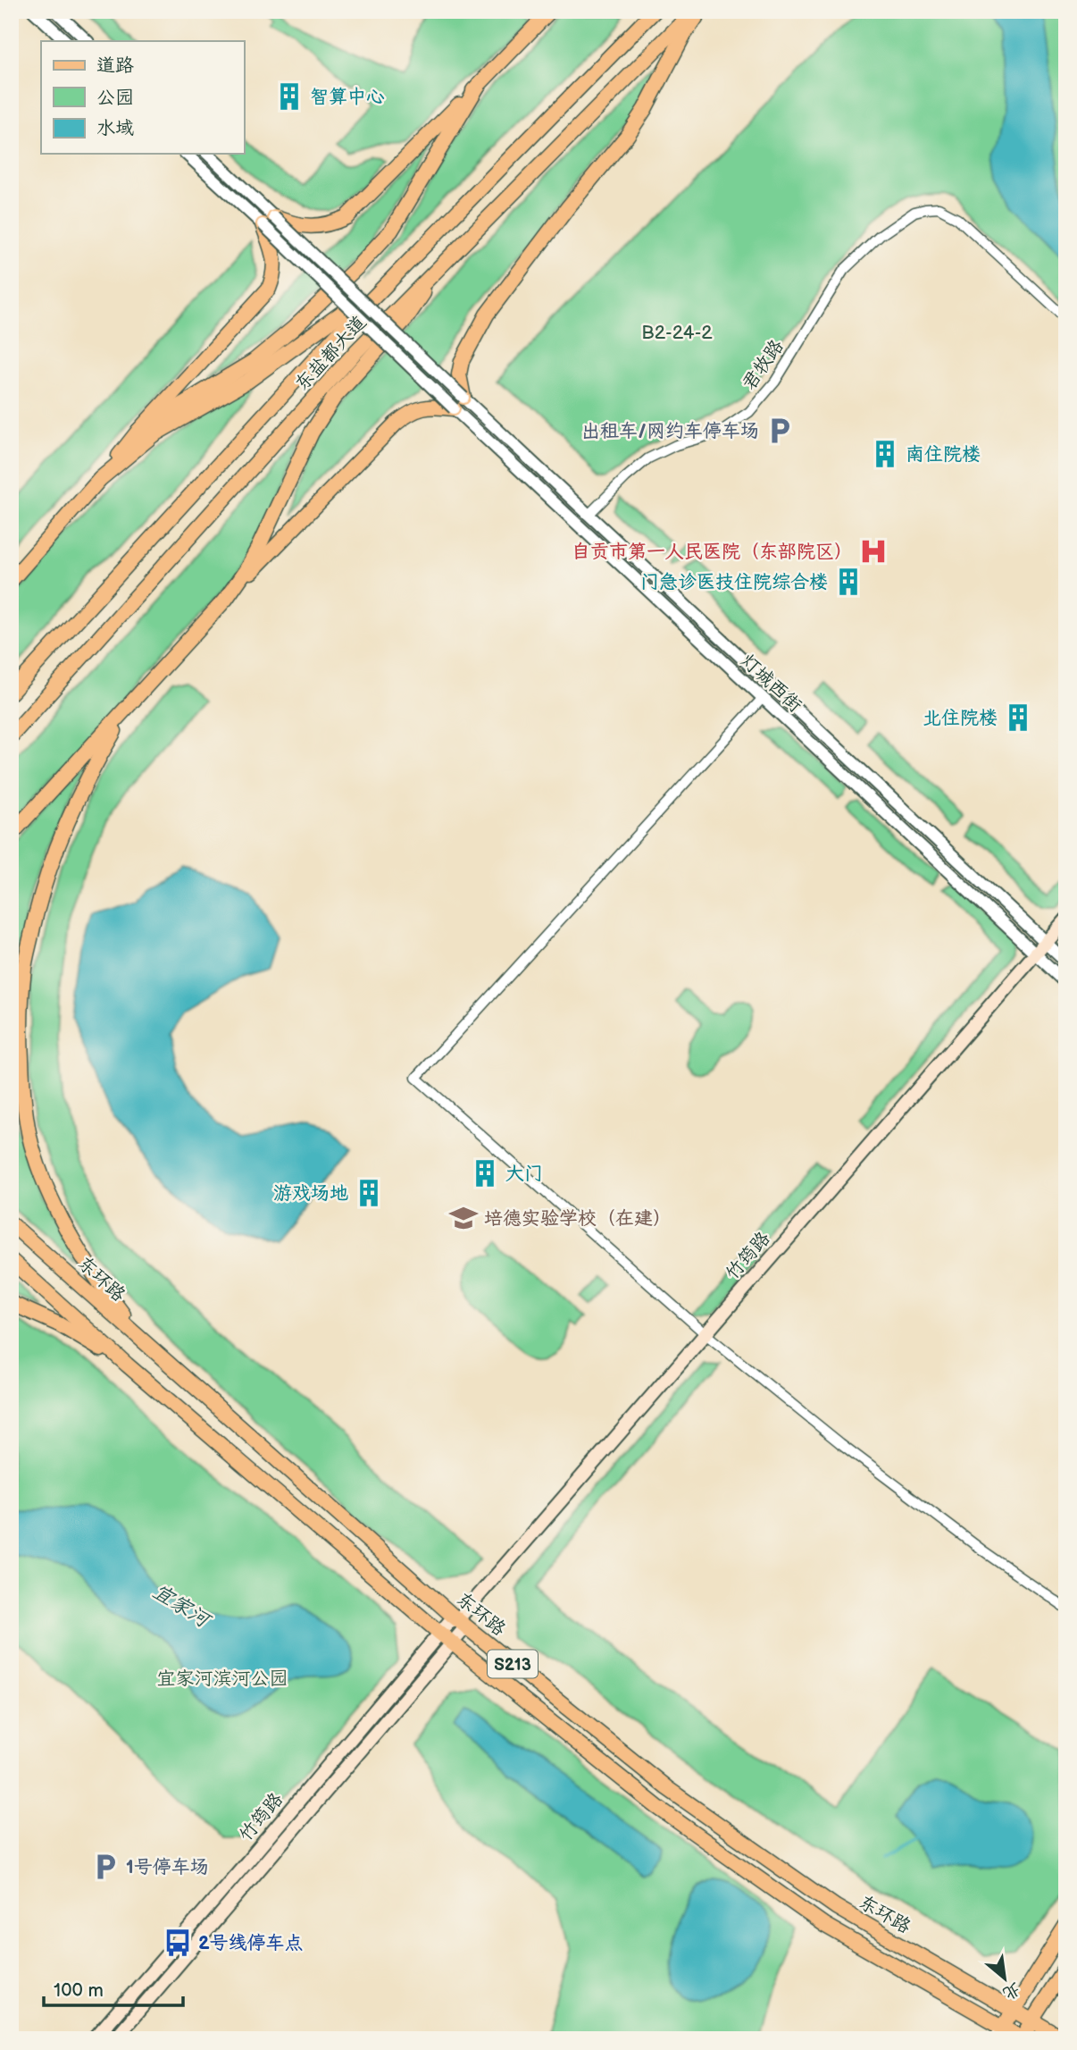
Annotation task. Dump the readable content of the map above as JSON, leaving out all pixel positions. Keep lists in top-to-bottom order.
{
  "streets": {
    "main road": [
      "东盐都大道",
      "竹筠路",
      "东环路",
      "S213"
    ],
    "street": ["君牧路", "灯城西街"]
  },
  "crossings": [
    ["君牧路", "灯城西街"],
    ["灯城西街", "竹筠路"],
    ["竹筠路", "东环路"]
  ],
  "water": ["宜家河"],
  "parks": ["B2-24-2", "宜家河滨河公园"],
  "places": {
    "building": [
      "智算中心",
      "南住院楼",
      "门急诊医技住院综合楼",
      "北住院楼",
      "大门",
      "游戏场地"
    ],
    "parking": ["出租车/网约车停车场", "1号停车场"],
    "hospital": ["自贡市第一人民医院（东部院区）"],
    "school or university": ["培德实验学校（在建）"],
    "bus stop": ["2号线停车点"]
  },
  "legend": ["道路", "公园", "水域"],
  "scale_bar": "100 m",
  "north": "bottom right"
}
